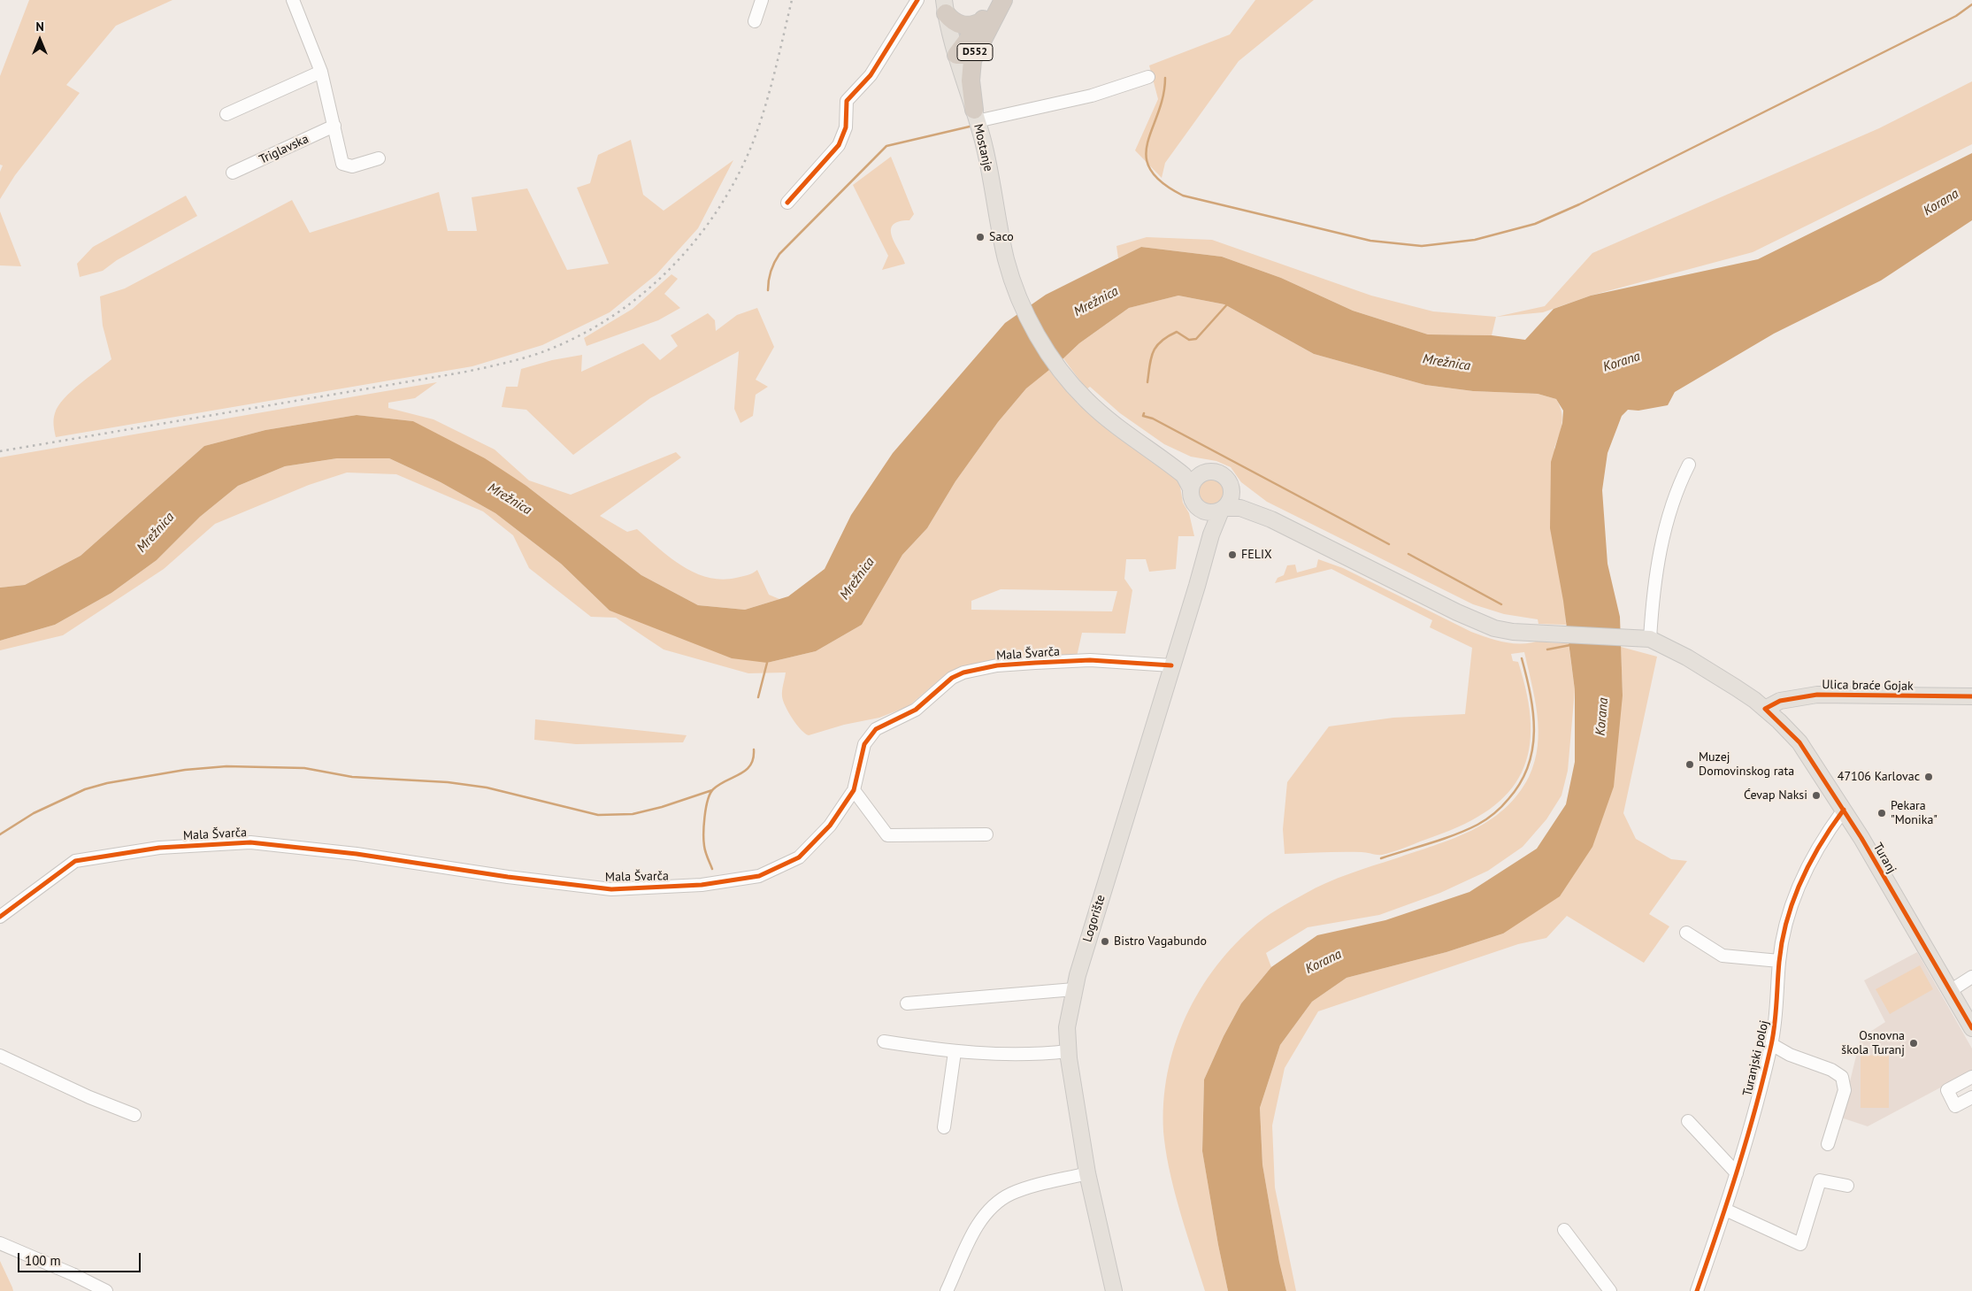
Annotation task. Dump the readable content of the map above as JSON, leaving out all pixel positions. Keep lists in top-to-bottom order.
{
  "streets": {
    "highway": ["D552"],
    "main road": [
      "Mostanje",
      "Ulica braće Gojak",
      "Turanj",
      "Logorište"
    ],
    "street": ["Triglavska", "Mala Švarča", "Turanjski poloj"]
  },
  "crossings": [
    ["D552", "Mostanje"],
    ["Mala Švarča", "Logorište"],
    ["Ulica braće Gojak", "Turanj"],
    ["Turanj", "Turanjski poloj"]
  ],
  "water": ["Korana", "Mrežnica"],
  "places": [
    "Saco",
    "FELIX",
    "Muzej Domovinskog rata",
    "47106 Karlovac",
    "Ćevap Naksi",
    "Pekara \"Monika\"",
    "Bistro Vagabundo",
    "Osnovna škola Turanj"
  ],
  "scale_bar": "100 m",
  "north": "top"
}
